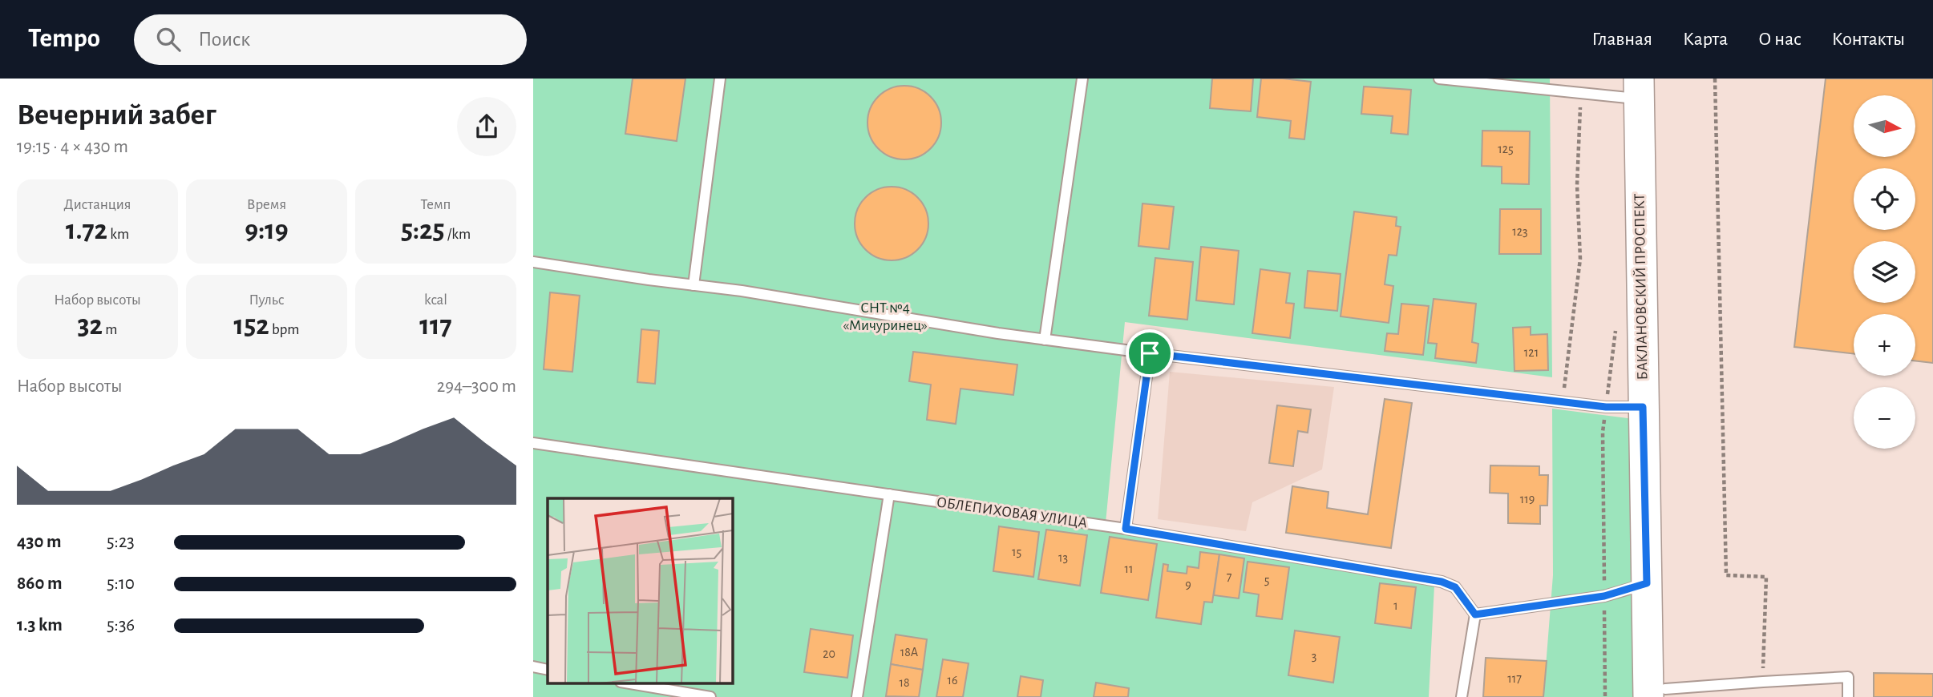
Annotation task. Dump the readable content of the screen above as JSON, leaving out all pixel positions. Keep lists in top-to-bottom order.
{
  "streets": {
    "main road": ["БАКЛАНОВСКИЙ ПРОСПЕКТ"],
    "lane": ["ОБЛЕПИХОВАЯ УЛИЦА"]
  },
  "parks": ["СНТ №4 «Мичуринец»"],
  "house_numbers": [
    "125",
    "123",
    "121",
    "119",
    "15",
    "13",
    "11",
    "7",
    "5",
    "9",
    "1",
    "18А",
    "20",
    "3",
    "117",
    "16",
    "18"
  ],
  "north": "right",
  "page": {
    "header": "Tempo",
    "search": "Поиск",
    "nav": [
      "Главная",
      "Карта",
      "О нас",
      "Контакты"
    ],
    "heading": ["Вечерний забег", "19:15 · 4 × 430 m"],
    "map_buttons": ["+", "−"],
    "stats": [
      ["Дистанция", "1.72 km"],
      ["Время", "9:19"],
      ["Темп", "5:25 /km"],
      ["Набор высоты", "32 m"],
      ["Пульс", "152 bpm"],
      ["kcal", "117"]
    ],
    "chart": ["Набор высоты", "294–300 m"],
    "list": [
      {
        "name": "430 m",
        "note": "5:23"
      },
      {
        "name": "860 m",
        "note": "5:10"
      },
      {
        "name": "1.3 km",
        "note": "5:36"
      }
    ]
  }
}
